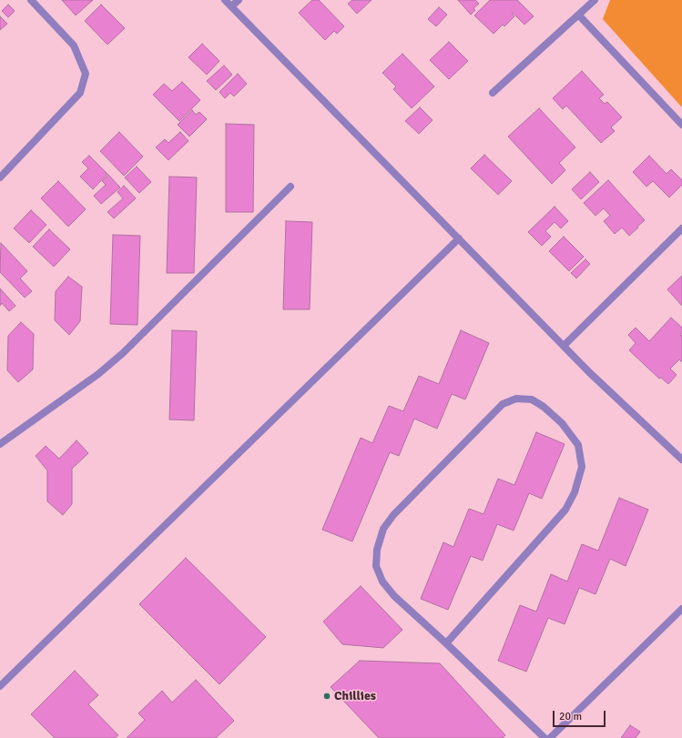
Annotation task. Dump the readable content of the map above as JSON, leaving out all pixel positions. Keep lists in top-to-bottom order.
{
  "places": ["Chillies"],
  "scale_bar": "20 m"
}
